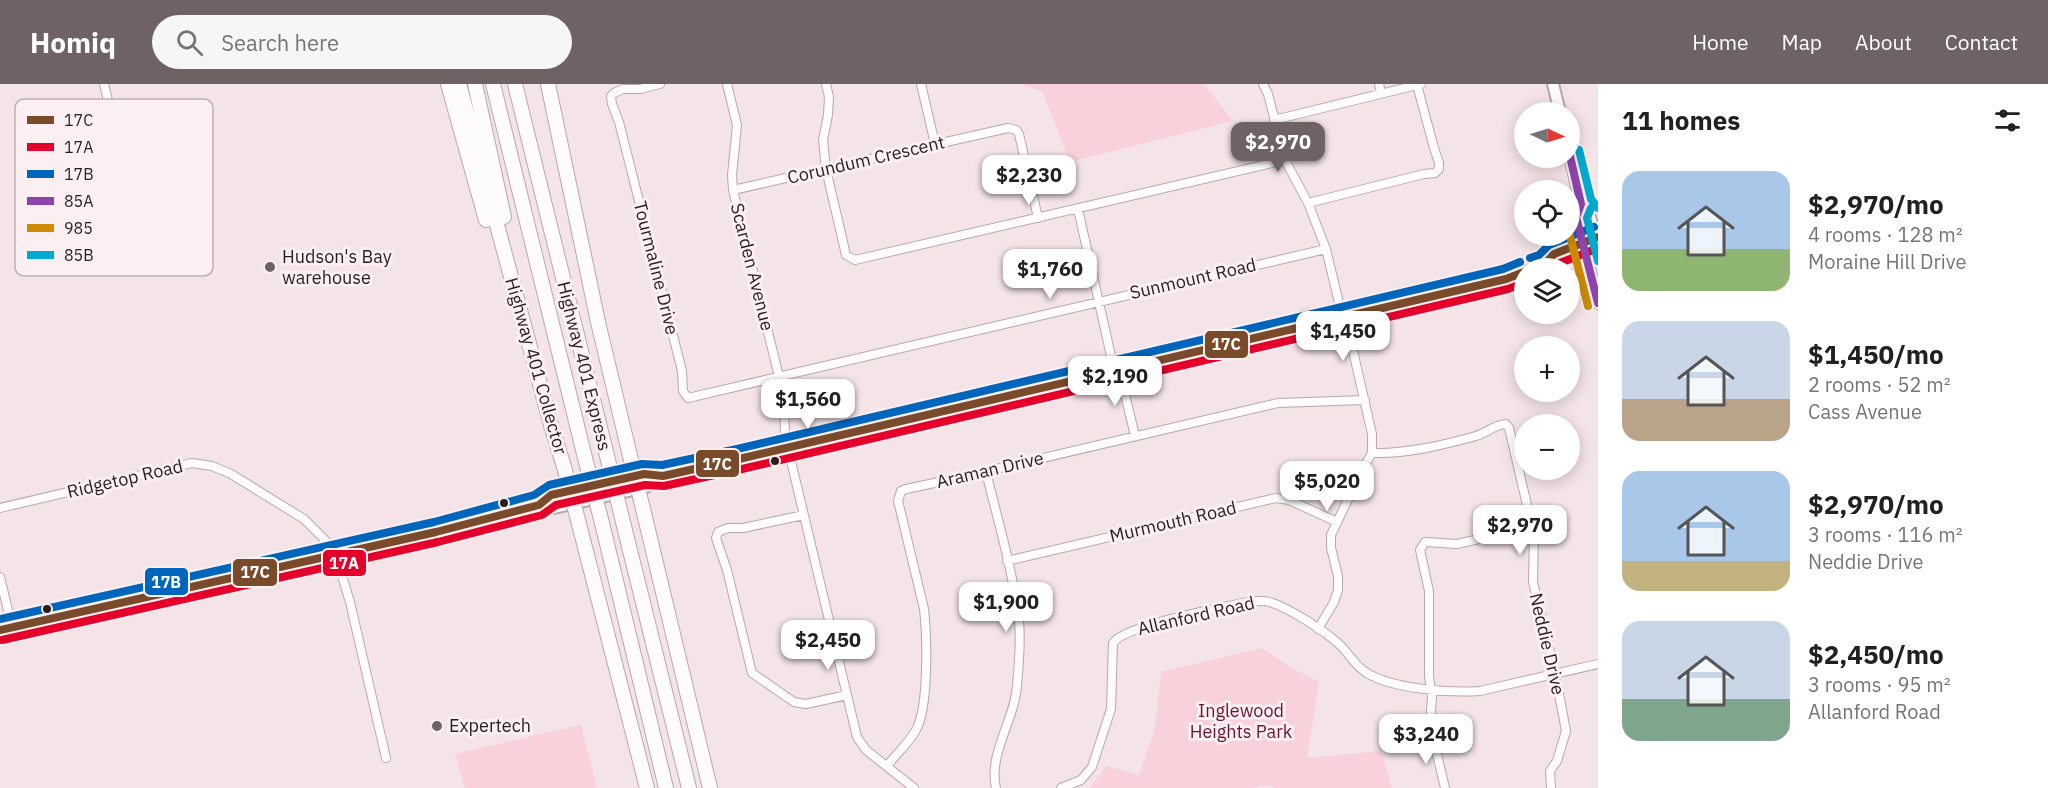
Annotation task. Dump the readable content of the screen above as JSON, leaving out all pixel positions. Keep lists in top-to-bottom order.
{
  "streets": {
    "highway": ["Highway 401 Collector", "Highway 401 Express"],
    "street": [
      "Corundum Crescent",
      "Scarden Avenue",
      "Tourmaline Drive",
      "Sunmount Road",
      "Araman Drive",
      "Ridgetop Road",
      "Murmouth Road",
      "Allanford Road",
      "Neddie Drive"
    ]
  },
  "crossings": [
    ["Corundum Crescent", "Scarden Avenue"],
    ["Scarden Avenue", "Tourmaline Drive"],
    ["Scarden Avenue", "Sunmount Road"],
    ["Tourmaline Drive", "Sunmount Road"],
    ["Allanford Road", "Neddie Drive"]
  ],
  "parks": ["Inglewood Heights Park"],
  "places": ["Hudson's Bay warehouse", "Expertech"],
  "lines": [
    "transit line 85B",
    "transit line 85A",
    "transit line 17B",
    "transit line 17C",
    "transit line 985",
    "transit line 17A"
  ],
  "legend": [
    "17C",
    "17A",
    "17B",
    "85A",
    "985",
    "85B"
  ],
  "north": "right",
  "page": {
    "header": "Homiq",
    "search": "Search here",
    "nav": [
      "Home",
      "Map",
      "About",
      "Contact"
    ],
    "heading": "11 homes",
    "map_buttons": ["+", "−"],
    "price": [
      "$2,970",
      "$2,230",
      "$1,760",
      "$1,450",
      "$2,190",
      "$1,560",
      "$5,020",
      "$2,970",
      "$1,900",
      "$2,450",
      "$3,240"
    ],
    "list": [
      {
        "name": "$2,970/mo",
        "note": "4 rooms · 128 m² · Moraine Hill Drive"
      },
      {
        "name": "$1,450/mo",
        "note": "2 rooms · 52 m² · Cass Avenue"
      },
      {
        "name": "$2,970/mo",
        "note": "3 rooms · 116 m² · Neddie Drive"
      },
      {
        "name": "$2,450/mo",
        "note": "3 rooms · 95 m² · Allanford Road"
      }
    ]
  }
}
